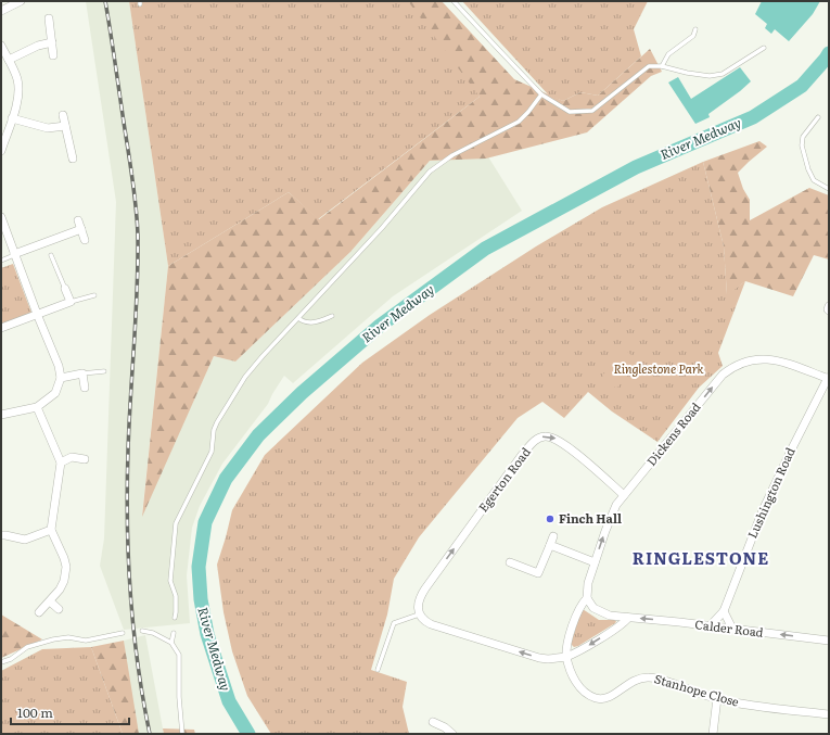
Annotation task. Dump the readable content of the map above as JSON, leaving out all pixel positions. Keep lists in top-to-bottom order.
{
  "streets": {
    "street": [
      "Dickens Road",
      "Egerton Road",
      "Lushington Road",
      "Calder Road",
      "Stanhope Close"
    ]
  },
  "crossings": [
    ["Dickens Road", "Egerton Road"],
    ["Dickens Road", "Lushington Road"],
    ["Dickens Road", "Calder Road"],
    ["Lushington Road", "Calder Road"]
  ],
  "one_way": ["Dickens Road", "Calder Road"],
  "districts": ["RINGLESTONE"],
  "water": ["River Medway"],
  "parks": ["Ringlestone Park"],
  "places": ["Finch Hall"],
  "scale_bar": "100 m"
}
